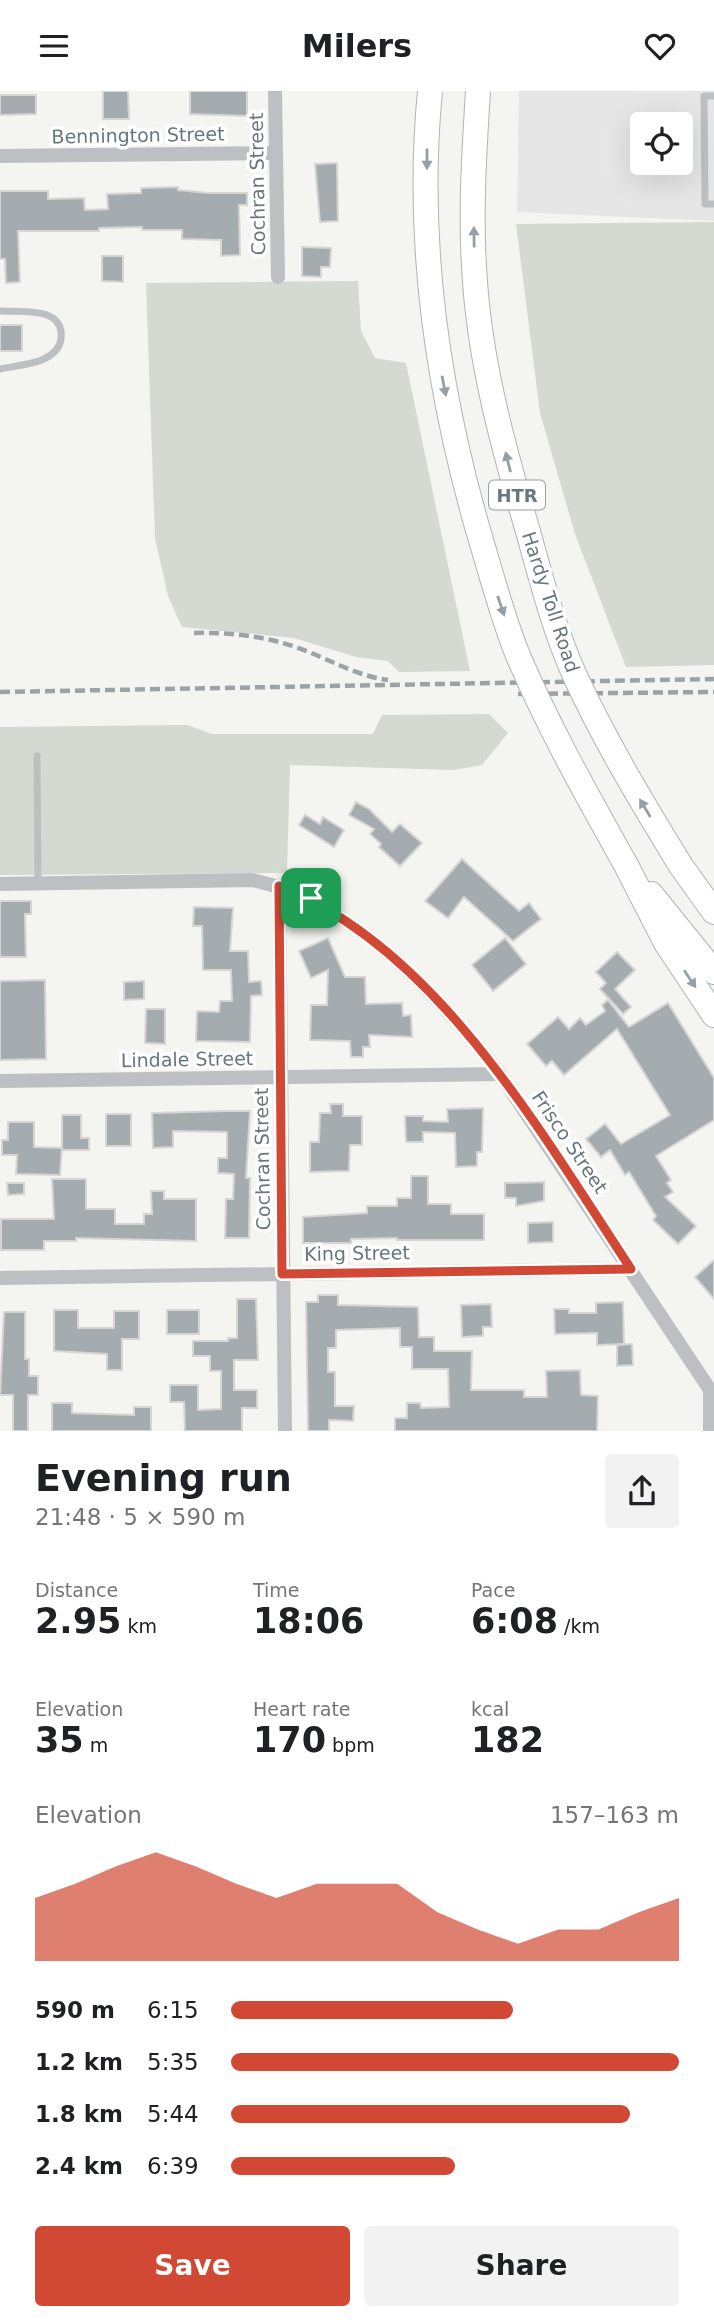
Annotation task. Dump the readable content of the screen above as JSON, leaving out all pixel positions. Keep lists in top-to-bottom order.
{
  "streets": {
    "highway": ["HTR", "Hardy Toll Road"],
    "street": [
      "Bennington Street",
      "Cochran Street",
      "Lindale Street",
      "Frisco Street",
      "King Street"
    ]
  },
  "crossings": [
    ["Bennington Street", "Cochran Street"],
    ["Cochran Street", "Lindale Street"],
    ["Cochran Street", "Frisco Street"],
    ["Cochran Street", "King Street"],
    ["Lindale Street", "Frisco Street"],
    ["Frisco Street", "King Street"]
  ],
  "page": {
    "header": "Milers",
    "heading": ["Evening run", "21:48 · 5 × 590 m"],
    "stats": [
      ["Distance", "2.95 km"],
      ["Time", "18:06"],
      ["Pace", "6:08 /km"],
      ["Elevation", "35 m"],
      ["Heart rate", "170 bpm"],
      ["kcal", "182"]
    ],
    "chart": ["Elevation", "157–163 m"],
    "list": [
      {
        "name": "590 m",
        "note": "6:15"
      },
      {
        "name": "1.2 km",
        "note": "5:35"
      },
      {
        "name": "1.8 km",
        "note": "5:44"
      },
      {
        "name": "2.4 km",
        "note": "6:39"
      }
    ],
    "buttons": ["Save", "Share"]
  }
}
